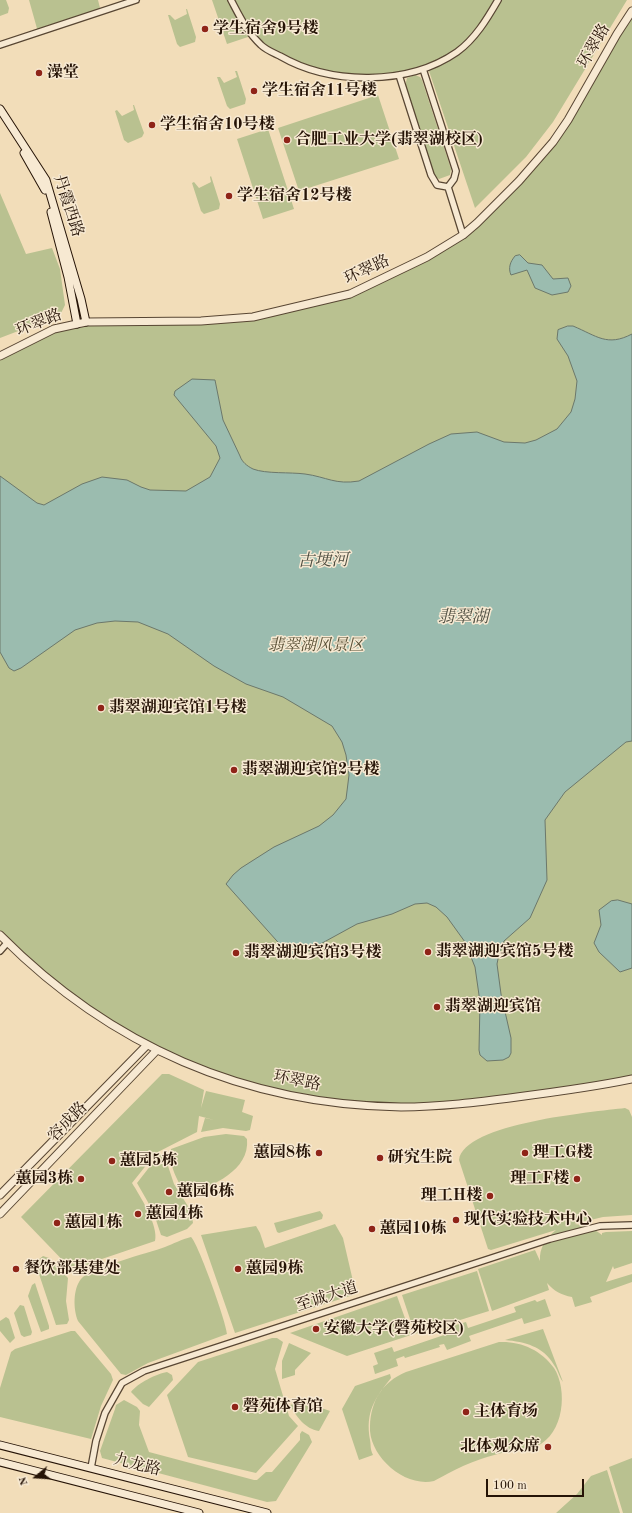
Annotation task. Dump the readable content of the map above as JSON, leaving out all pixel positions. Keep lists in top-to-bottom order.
{
  "streets": {
    "street": [
      "环翠路",
      "丹霞西路",
      "容成路",
      "至诚大道",
      "九龙路"
    ]
  },
  "crossings": [
    ["环翠路", "丹霞西路"],
    ["环翠路", "容成路"],
    ["至诚大道", "九龙路"]
  ],
  "water": ["古埂河", "翡翠湖"],
  "parks": ["翡翠湖风景区"],
  "places": [
    "学生宿舍9号楼",
    "澡堂",
    "学生宿舍11号楼",
    "学生宿舍10号楼",
    "合肥工业大学(翡翠湖校区)",
    "学生宿舍12号楼",
    "翡翠湖迎宾馆1号楼",
    "翡翠湖迎宾馆2号楼",
    "翡翠湖迎宾馆5号楼",
    "翡翠湖迎宾馆3号楼",
    "翡翠湖迎宾馆",
    "蕙园8栋",
    "理工G楼",
    "研究生院",
    "蕙园5栋",
    "蕙园3栋",
    "理工F楼",
    "蕙园6栋",
    "理工H楼",
    "蕙园4栋",
    "现代实验技术中心",
    "蕙园1栋",
    "蕙园10栋",
    "餐饮部基建处",
    "蕙园9栋",
    "安徽大学(磬苑校区)",
    "磬苑体育馆",
    "主体育场",
    "北体观众席"
  ],
  "scale_bar": "100 m",
  "north": "left"
}
